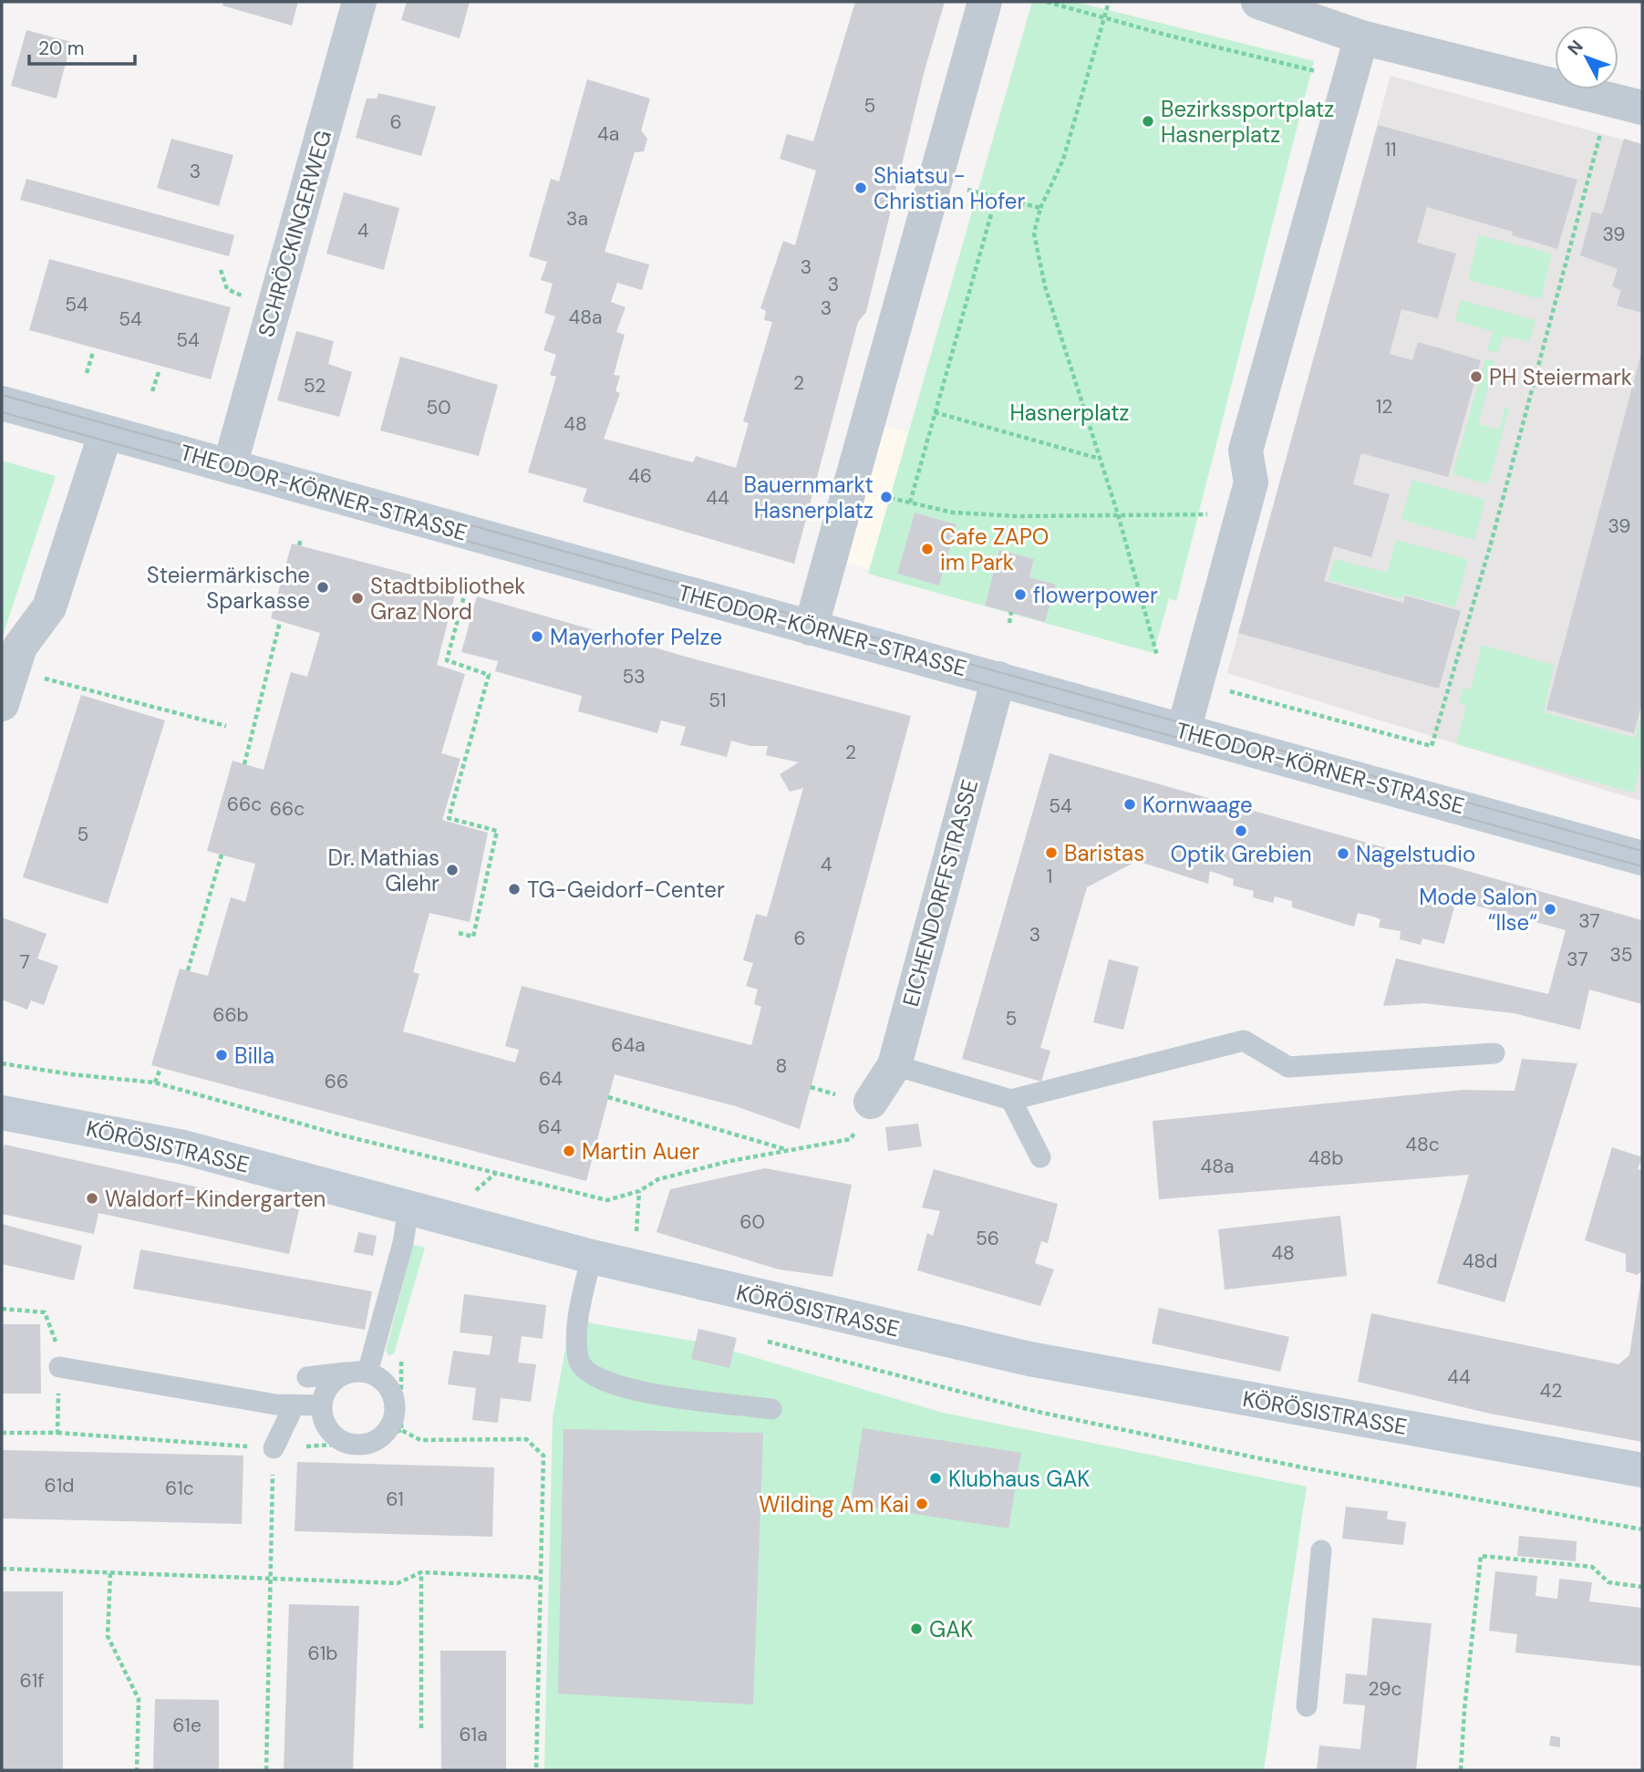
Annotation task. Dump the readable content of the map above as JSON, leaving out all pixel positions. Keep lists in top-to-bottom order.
{
  "streets": {
    "main road": ["THEODOR-KÖRNER-STRASSE", "KÖRÖSISTRASSE"],
    "street": ["SCHRÖCKINGERWEG", "EICHENDORFFSTRASSE"]
  },
  "crossings": [
    ["SCHRÖCKINGERWEG", "THEODOR-KÖRNER-STRASSE"],
    ["THEODOR-KÖRNER-STRASSE", "EICHENDORFFSTRASSE"]
  ],
  "parks": ["Hasnerplatz"],
  "places": [
    "Bezirkssportplatz Hasnerplatz",
    "Shiatsu - Christian Hofer",
    "PH Steiermark",
    "Bauernmarkt Hasnerplatz",
    "Cafe ZAPO im Park",
    "Steiermärkische Sparkasse",
    "flowerpower",
    "Stadtbibliothek Graz Nord",
    "Mayerhofer Pelze",
    "Kornwaage",
    "Optik Grebien",
    "Baristas",
    "Nagelstudio",
    "Dr. Mathias Glehr",
    "TG-Geidorf-Center",
    "Mode Salon “Ilse“",
    "Billa",
    "Martin Auer",
    "Waldorf-Kindergarten",
    "Klubhaus GAK",
    "Wilding Am Kai",
    "GAK"
  ],
  "house_numbers": [
    "5",
    "6",
    "4a",
    "11",
    "3",
    "3a",
    "4",
    "39",
    "3",
    "3",
    "54",
    "3",
    "48a",
    "54",
    "54",
    "2",
    "52",
    "12",
    "50",
    "48",
    "46",
    "44",
    "39",
    "53",
    "51",
    "2",
    "66c",
    "54",
    "66c",
    "5",
    "4",
    "1",
    "37",
    "3",
    "6",
    "35",
    "37",
    "7",
    "66b",
    "5",
    "64a",
    "8",
    "64",
    "66",
    "64",
    "48c",
    "48b",
    "48a",
    "60",
    "56",
    "48",
    "48d",
    "44",
    "42",
    "61d",
    "61c",
    "61",
    "61b",
    "61f",
    "29c",
    "61e",
    "61a"
  ],
  "scale_bar": "20 m",
  "north": "top left"
}
